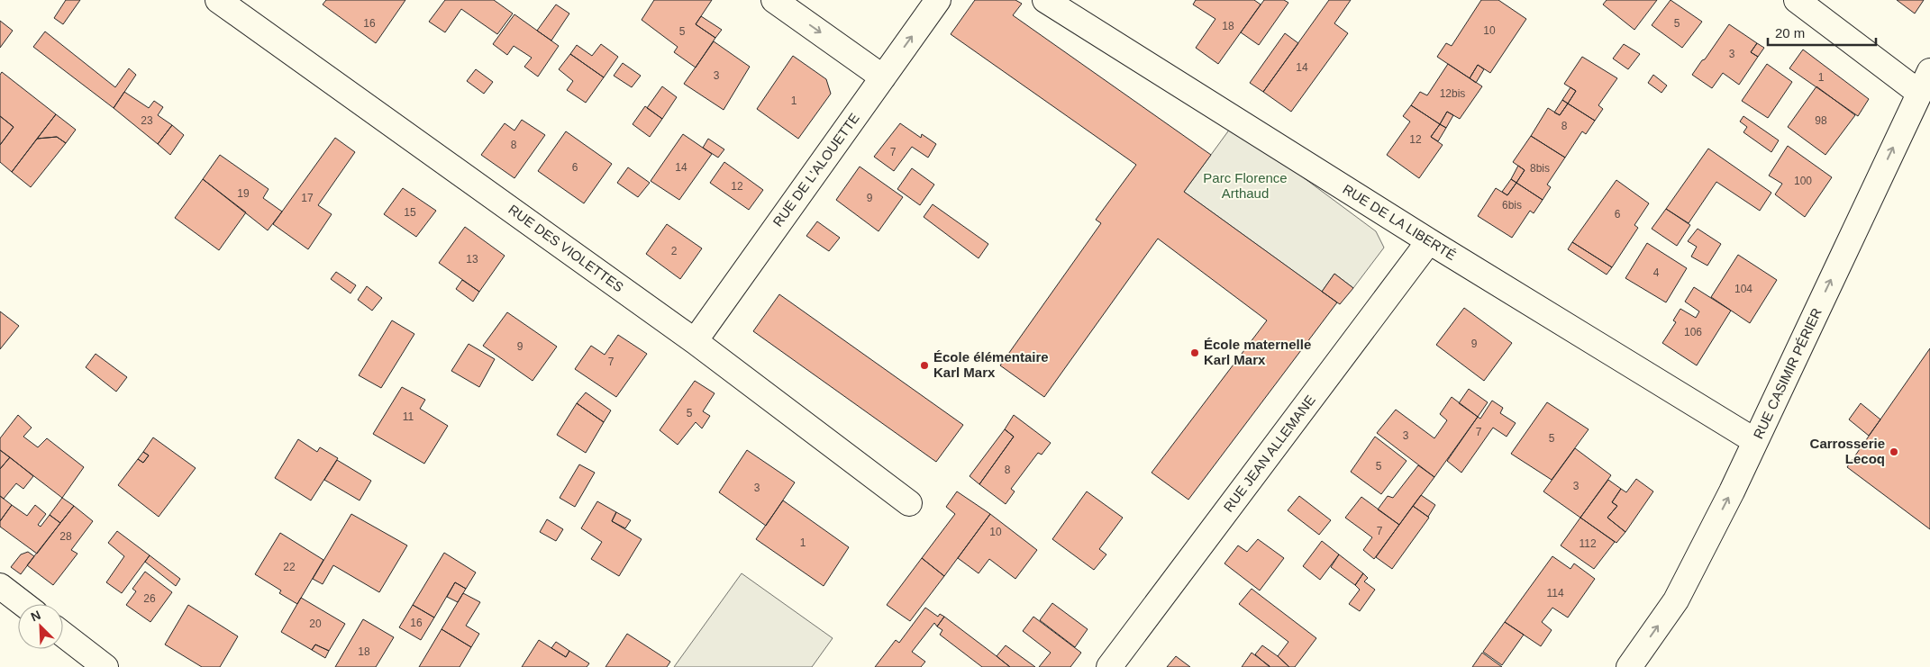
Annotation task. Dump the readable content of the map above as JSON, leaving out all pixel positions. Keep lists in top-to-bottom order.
{
  "streets": {
    "street": [
      "RUE DE L'ALOUETTE",
      "RUE DE LA LIBERTÉ",
      "RUE DES VIOLETTES",
      "RUE CASIMIR PÉRIER",
      "RUE JEAN ALLEMANE"
    ]
  },
  "crossings": [
    ["RUE DE L'ALOUETTE", "RUE DES VIOLETTES"],
    ["RUE DE LA LIBERTÉ", "RUE CASIMIR PÉRIER"],
    ["RUE DE LA LIBERTÉ", "RUE JEAN ALLEMANE"]
  ],
  "one_way": ["RUE CASIMIR PÉRIER"],
  "parks": ["Parc Florence Arthaud"],
  "places": ["École maternelle Karl Marx", "École élémentaire Karl Marx", "Carrosserie Lecoq"],
  "house_numbers": [
    "16",
    "5",
    "18",
    "10",
    "5",
    "3",
    "14",
    "3",
    "1",
    "12bis",
    "1",
    "23",
    "98",
    "8",
    "12",
    "8",
    "7",
    "6",
    "14",
    "8bis",
    "100",
    "12",
    "19",
    "17",
    "9",
    "6bis",
    "15",
    "6",
    "2",
    "13",
    "4",
    "104",
    "106",
    "9",
    "9",
    "7",
    "5",
    "11",
    "7",
    "3",
    "5",
    "5",
    "8",
    "3",
    "3",
    "7",
    "10",
    "28",
    "1",
    "112",
    "22",
    "114",
    "26",
    "16",
    "20",
    "18"
  ],
  "scale_bar": "20 m",
  "north": "top left"
}
